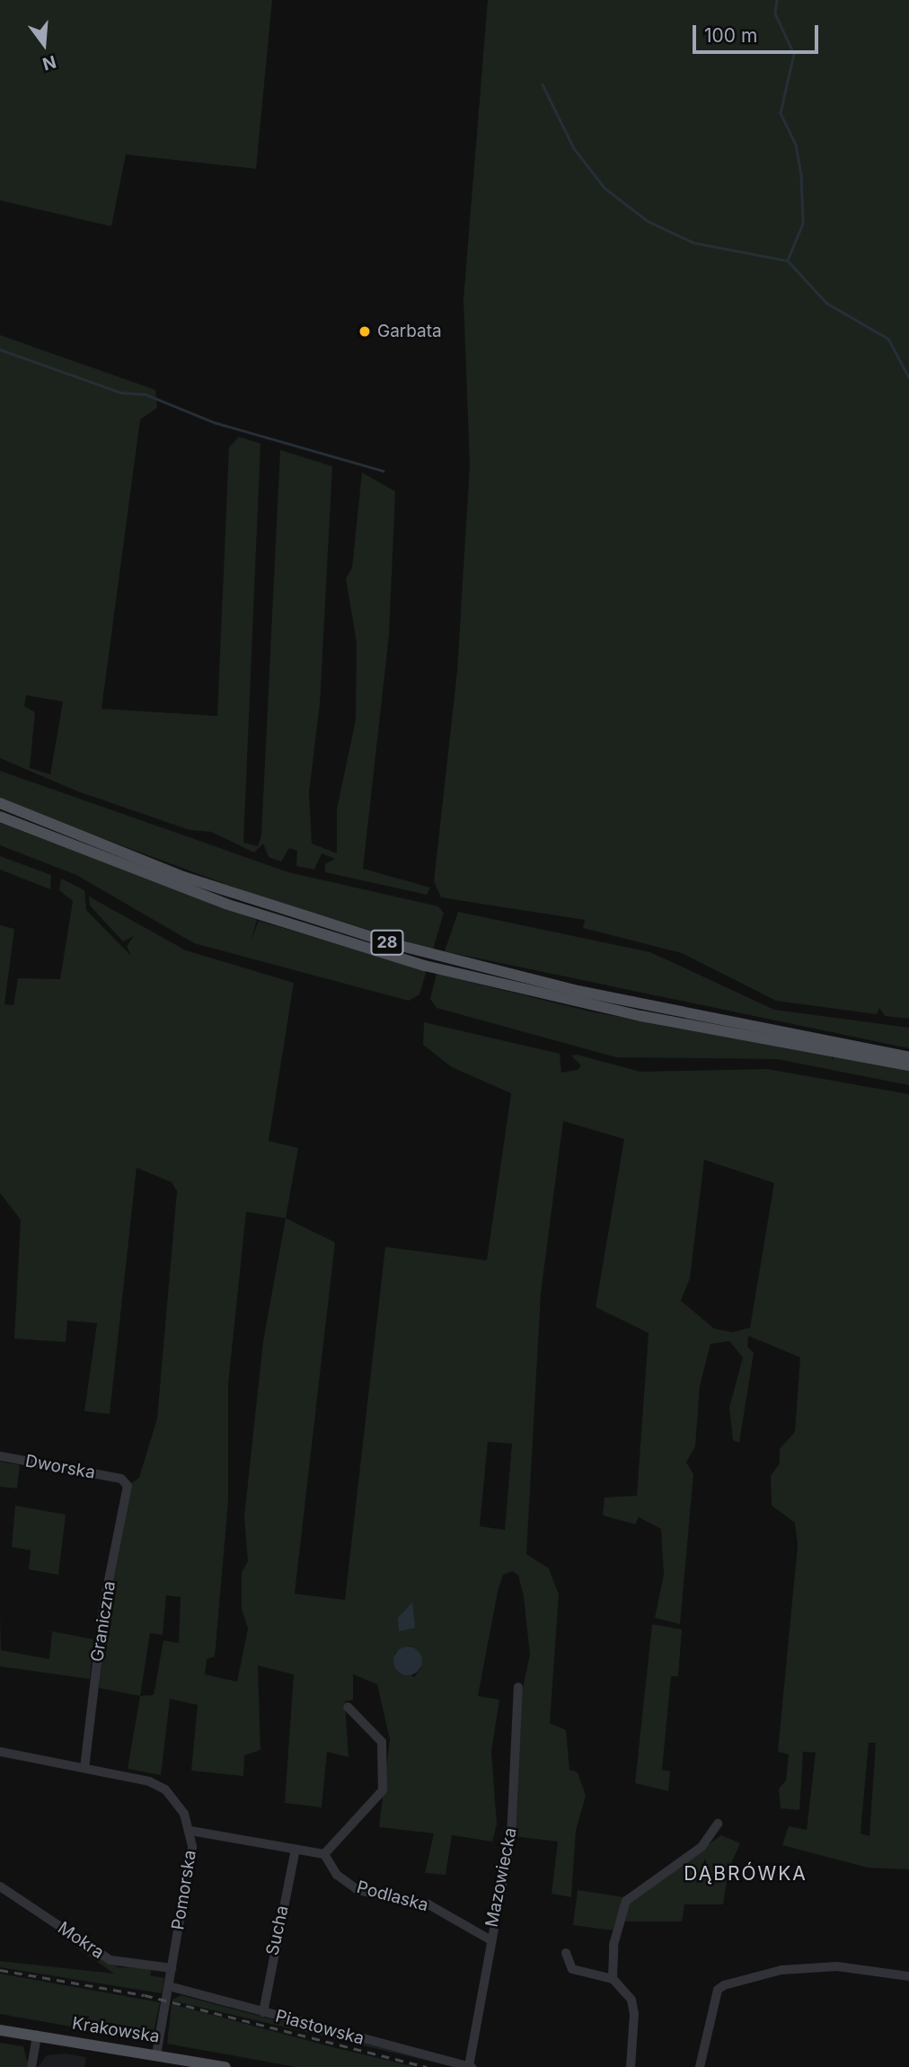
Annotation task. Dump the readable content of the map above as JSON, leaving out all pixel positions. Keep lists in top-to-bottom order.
{
  "streets": {
    "main road": ["28", "Krakowska"],
    "street": [
      "Dworska",
      "Graniczna",
      "Mazowiecka",
      "Pomorska",
      "Podlaska",
      "Sucha",
      "Mokra",
      "Piastowska"
    ]
  },
  "crossings": [
    ["Dworska", "Graniczna"],
    ["Graniczna", "Pomorska"],
    ["Mazowiecka", "Podlaska"],
    ["Mazowiecka", "Piastowska"],
    ["Pomorska", "Mokra"],
    ["Pomorska", "Piastowska"],
    ["Pomorska", "Krakowska"],
    ["Sucha", "Piastowska"]
  ],
  "districts": ["DĄBRÓWKA"],
  "places": ["Garbata"],
  "scale_bar": "100 m",
  "north": "bottom"
}
